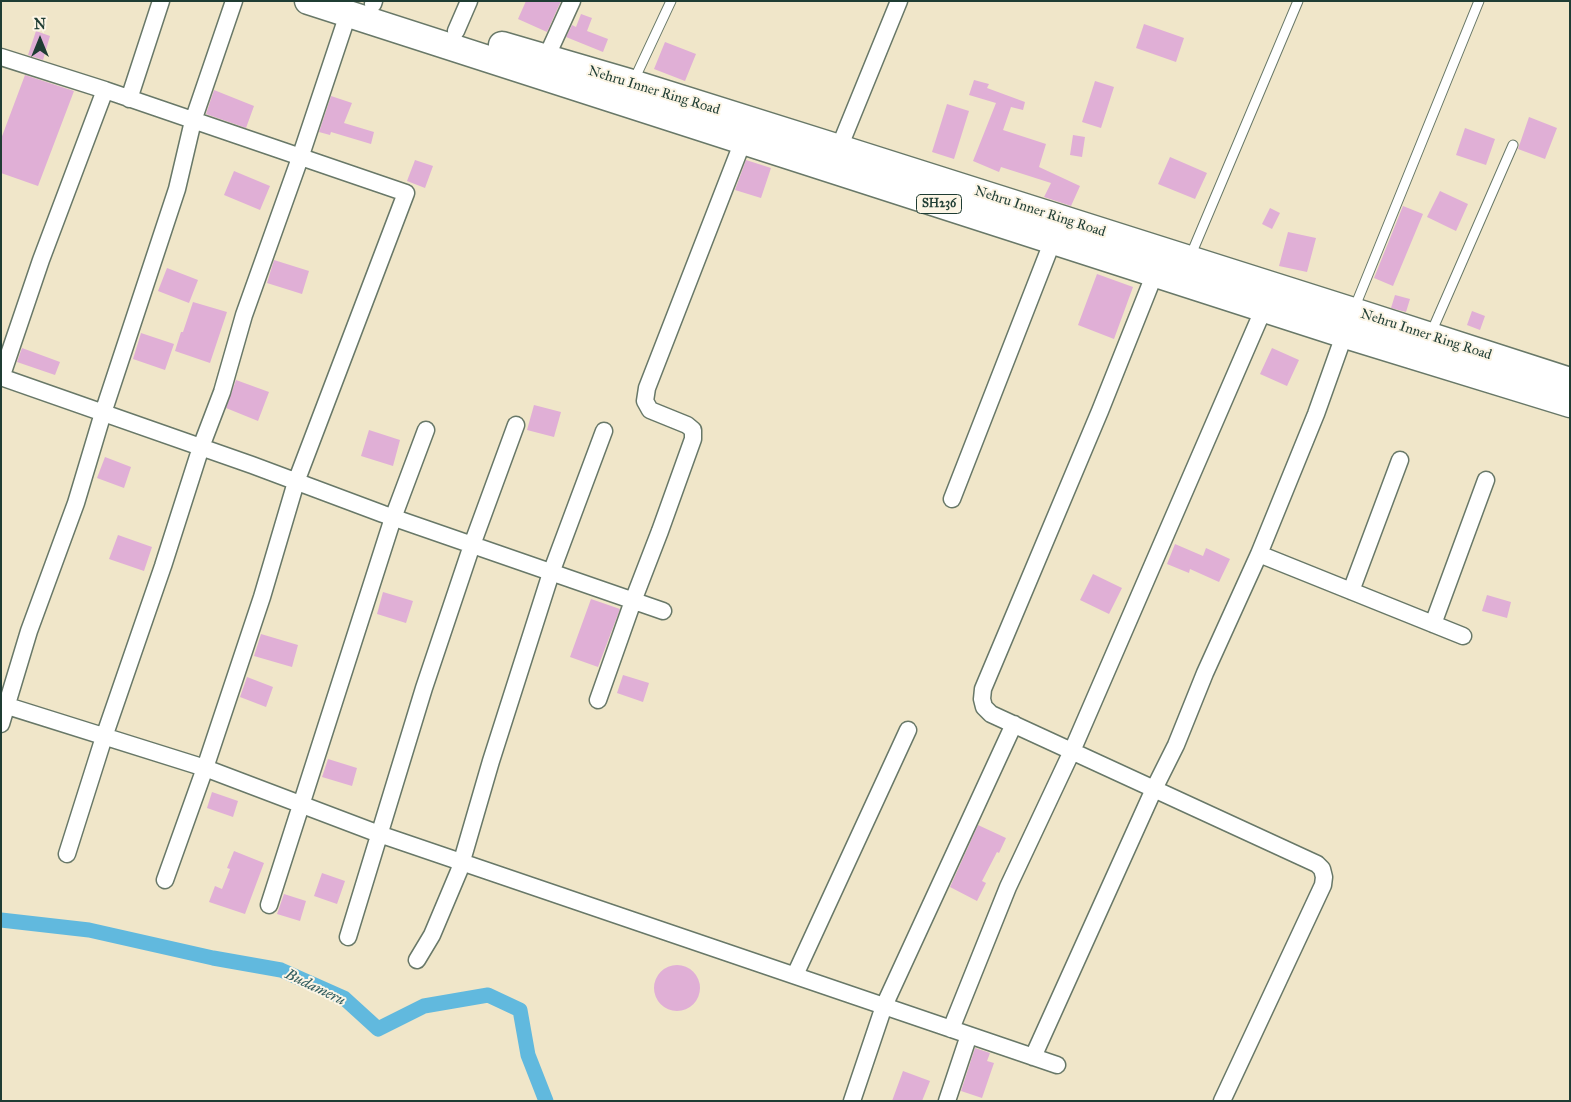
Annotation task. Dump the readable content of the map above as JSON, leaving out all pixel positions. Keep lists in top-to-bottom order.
{
  "streets": {
    "main road": ["Nehru Inner Ring Road", "SH236"]
  },
  "crossings": [
    ["Nehru Inner Ring Road", "SH236"]
  ],
  "water": ["Budameru"],
  "north": "top"
}
